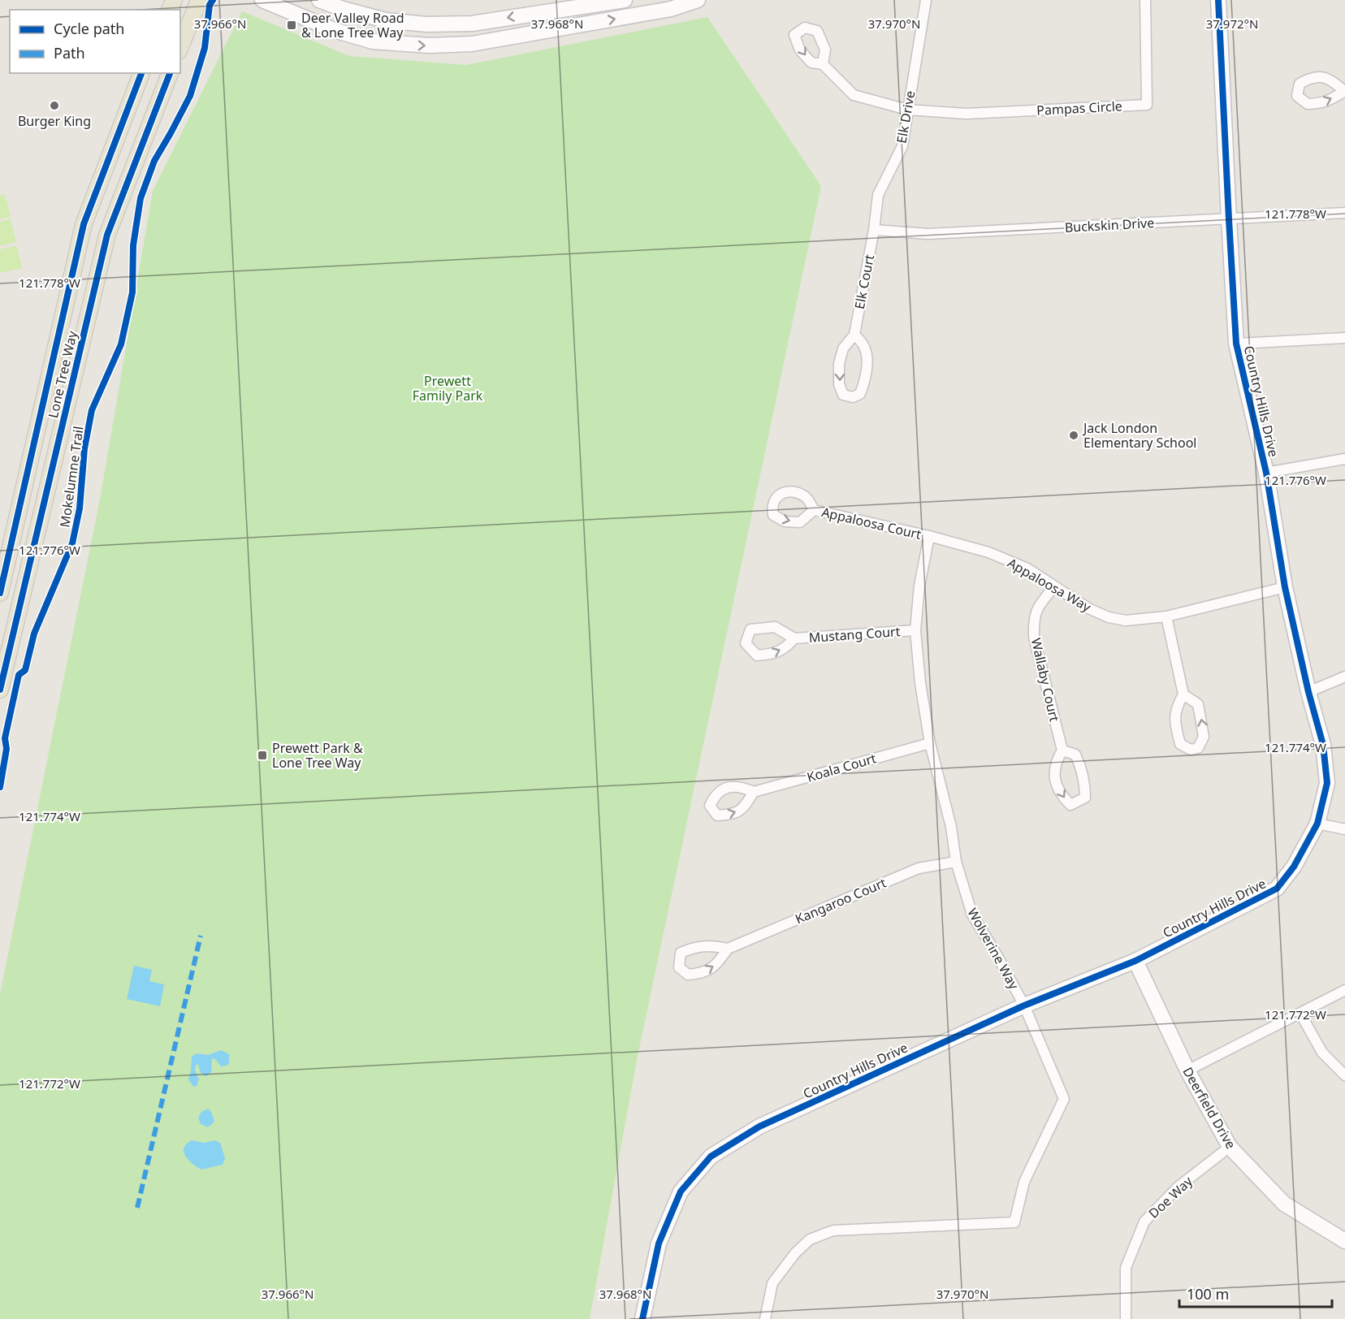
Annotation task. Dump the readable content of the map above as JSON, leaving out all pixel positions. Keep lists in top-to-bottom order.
{
  "streets": {
    "main road": ["Lone Tree Way"],
    "street": [
      "Pampas Circle",
      "Elk Drive",
      "Buckskin Drive",
      "Elk Court",
      "Country Hills Drive",
      "Appaloosa Court",
      "Appaloosa Way",
      "Mustang Court",
      "Wallaby Court",
      "Koala Court",
      "Kangaroo Court",
      "Wolverine Way",
      "Deerfield Drive",
      "Doe Way"
    ],
    "cycle path": ["Mokelumne Trail"]
  },
  "crossings": [
    ["Pampas Circle", "Elk Drive"],
    ["Elk Drive", "Buckskin Drive"],
    ["Elk Drive", "Elk Court"],
    ["Buckskin Drive", "Elk Court"],
    ["Buckskin Drive", "Country Hills Drive"],
    ["Country Hills Drive", "Appaloosa Way"],
    ["Country Hills Drive", "Wolverine Way"],
    ["Country Hills Drive", "Deerfield Drive"],
    ["Appaloosa Court", "Appaloosa Way"],
    ["Appaloosa Court", "Wolverine Way"],
    ["Appaloosa Way", "Wallaby Court"],
    ["Appaloosa Way", "Wolverine Way"],
    ["Mustang Court", "Wolverine Way"],
    ["Koala Court", "Wolverine Way"],
    ["Kangaroo Court", "Wolverine Way"],
    ["Deerfield Drive", "Doe Way"]
  ],
  "parks": ["Prewett Family Park"],
  "places": {
    "transit": ["Deer Valley Road & Lone Tree Way", "Prewett Park & Lone Tree Way"],
    "other": ["Burger King", "Jack London Elementary School"]
  },
  "legend": ["Cycle path", "Path"],
  "scale_bar": "100 m",
  "coordinates": [
    "37.968°N",
    "37.966°N",
    "37.970°N",
    "37.972°N",
    "121.778°W",
    "121.776°W",
    "121.774°W",
    "121.772°W"
  ]
}
